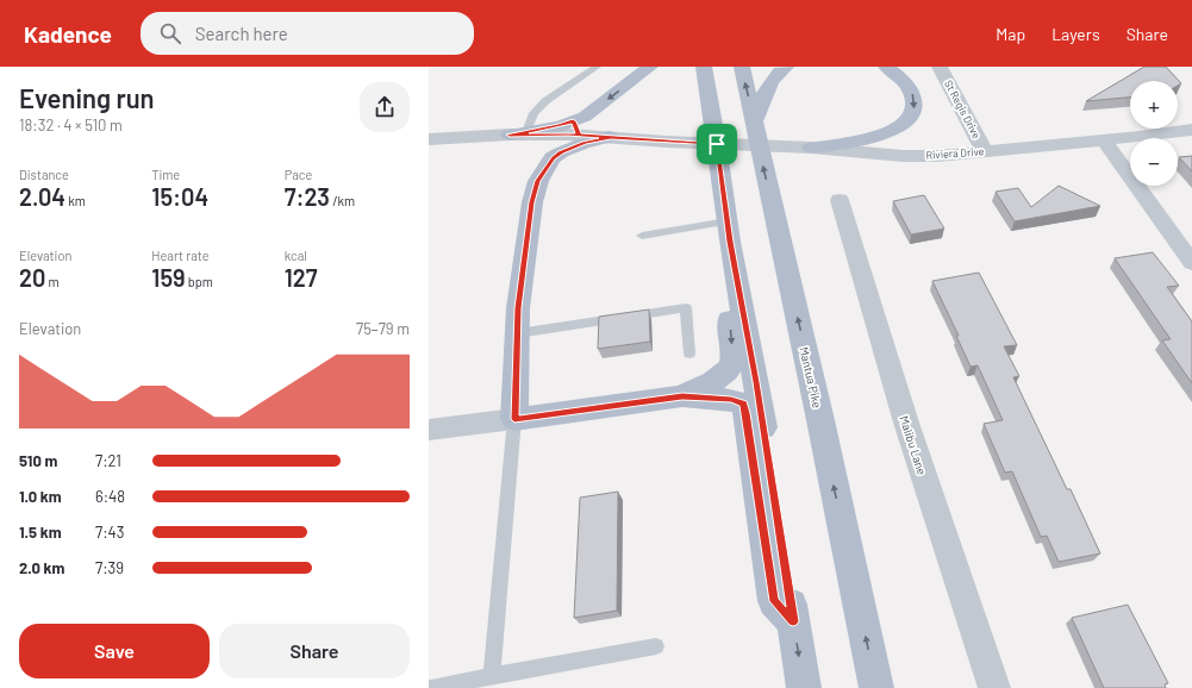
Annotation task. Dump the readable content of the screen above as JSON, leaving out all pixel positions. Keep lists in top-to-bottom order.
{
  "streets": {
    "main road": ["Mantua Pike"],
    "street": ["St Regis Drive", "Riviera Drive", "Malibu Lane"]
  },
  "crossings": [
    ["St Regis Drive", "Riviera Drive"],
    ["Riviera Drive", "Mantua Pike"]
  ],
  "page": {
    "header": "Kadence",
    "search": "Search here",
    "nav": ["Map", "Layers", "Share"],
    "heading": ["Evening run", "18:32 · 4 × 510 m"],
    "map_buttons": ["+", "−"],
    "stats": [
      ["Distance", "2.04 km"],
      ["Time", "15:04"],
      ["Pace", "7:23 /km"],
      ["Elevation", "20 m"],
      ["Heart rate", "159 bpm"],
      ["kcal", "127"]
    ],
    "chart": ["Elevation", "75–79 m"],
    "list": [
      {
        "name": "510 m",
        "note": "7:21"
      },
      {
        "name": "1.0 km",
        "note": "6:48"
      },
      {
        "name": "1.5 km",
        "note": "7:43"
      },
      {
        "name": "2.0 km",
        "note": "7:39"
      }
    ],
    "buttons": ["Save", "Share"]
  }
}
